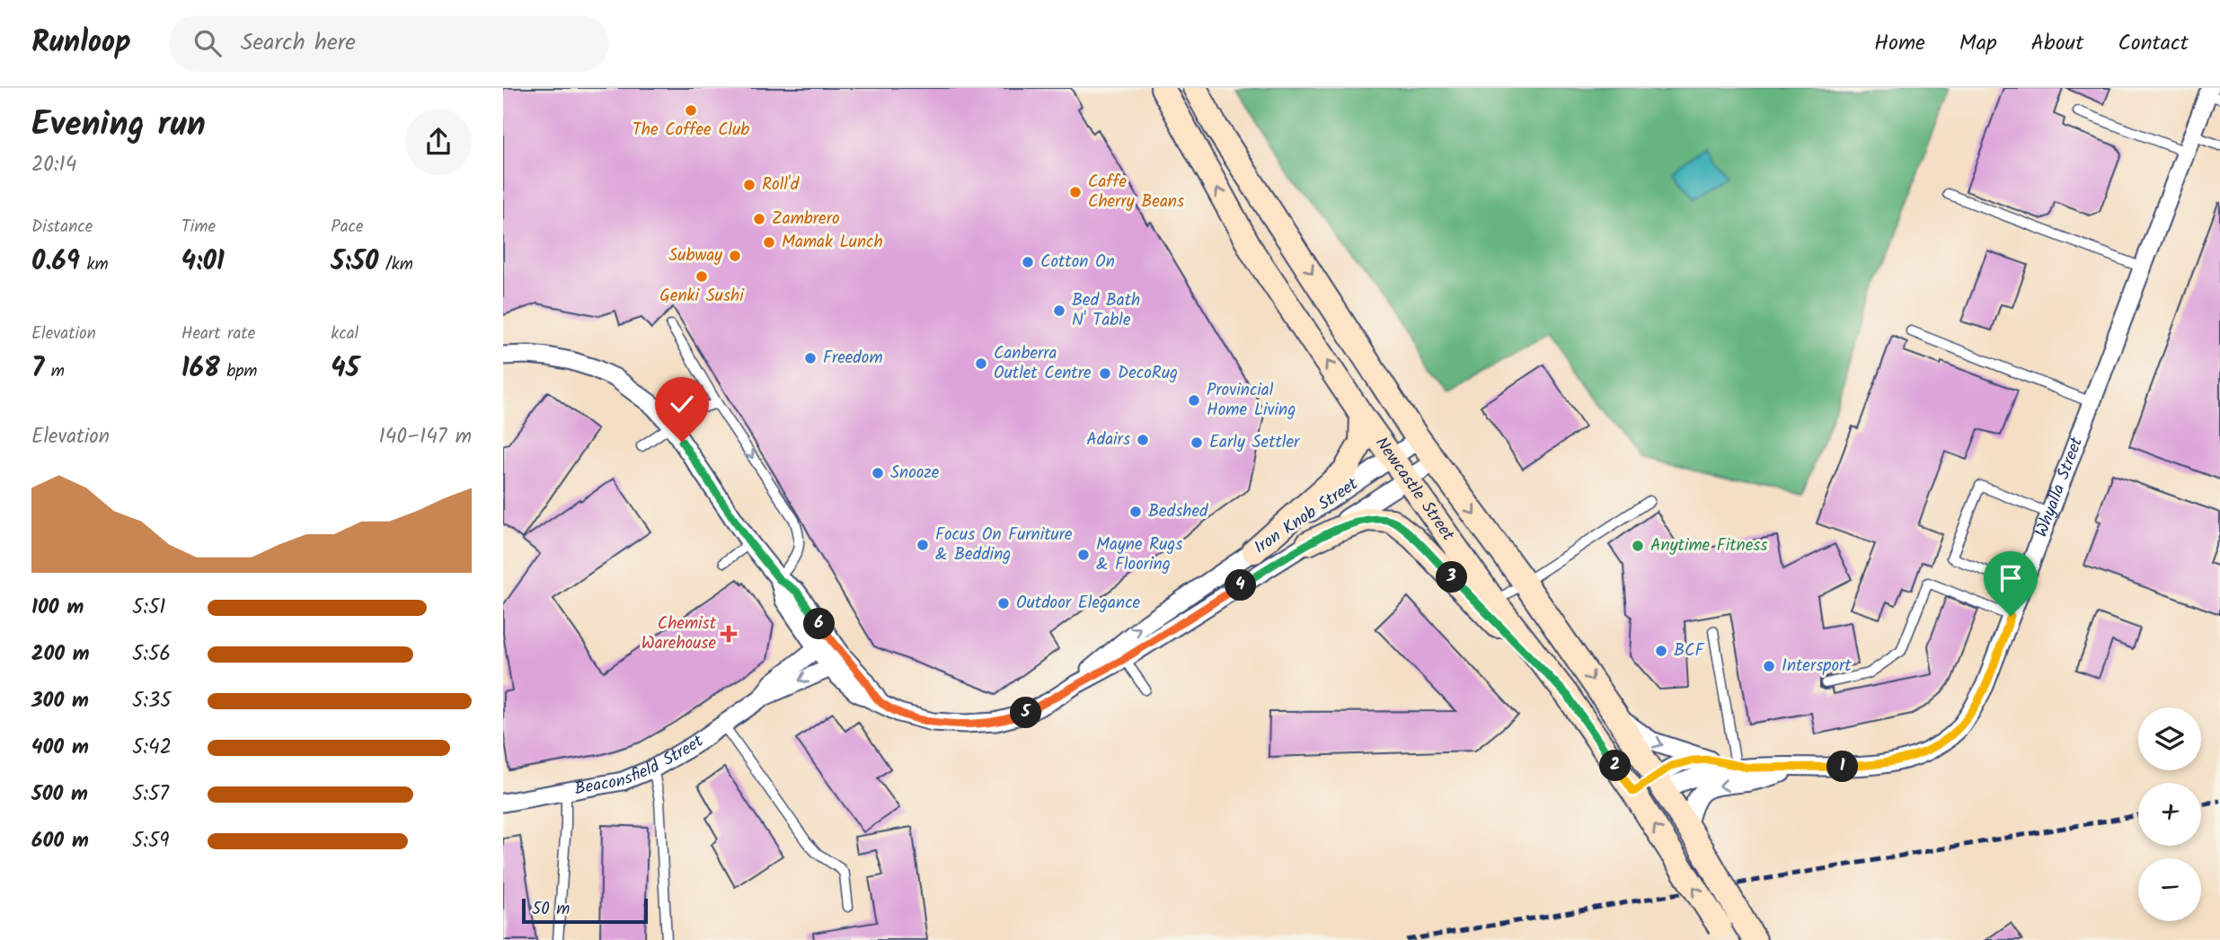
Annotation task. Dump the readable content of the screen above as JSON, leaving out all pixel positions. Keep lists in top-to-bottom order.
{
  "streets": {
    "main road": ["Whyalla Street", "Newcastle Street"],
    "street": ["Iron Knob Street", "Beaconsfield Street"]
  },
  "crossings": [
    ["Whyalla Street", "Newcastle Street"],
    ["Newcastle Street", "Iron Knob Street"],
    ["Iron Knob Street", "Beaconsfield Street"]
  ],
  "places": {
    "other": [
      "The Coffee Club",
      "Roll'd",
      "Caffe Cherry Beans",
      "Zambrero",
      "Mamak Lunch",
      "Subway",
      "Cotton On",
      "Genki Sushi",
      "Bed Bath N' Table",
      "Freedom",
      "Canberra Outlet Centre",
      "DecoRug",
      "Provincial Home Living",
      "Adairs",
      "Early Settler",
      "Snooze",
      "Bedshed",
      "Focus On Furniture & Bedding",
      "Anytime Fitness",
      "Mayne Rugs & Flooring",
      "Outdoor Elegance",
      "BCF",
      "Intersport"
    ],
    "health": ["Chemist Warehouse"]
  },
  "scale_bar": "50 m",
  "page": {
    "header": "Runloop",
    "search": "Search here",
    "nav": [
      "Home",
      "Map",
      "About",
      "Contact"
    ],
    "heading": ["Evening run", "20:14"],
    "stats": [
      ["Distance", "0.69 km"],
      ["Time", "4:01"],
      ["Pace", "5:50 /km"],
      ["Elevation", "7 m"],
      ["Heart rate", "168 bpm"],
      ["kcal", "45"]
    ],
    "chart": ["Elevation", "140–147 m"],
    "pins": [
      "3",
      "4",
      "6",
      "5",
      "2",
      "1"
    ],
    "list": [
      {
        "name": "100 m",
        "note": "5:51"
      },
      {
        "name": "200 m",
        "note": "5:56"
      },
      {
        "name": "300 m",
        "note": "5:35"
      },
      {
        "name": "400 m",
        "note": "5:42"
      },
      {
        "name": "500 m",
        "note": "5:57"
      },
      {
        "name": "600 m",
        "note": "5:59"
      }
    ],
    "map_buttons": ["+", "−"],
    "scale": "50 m"
  }
}
